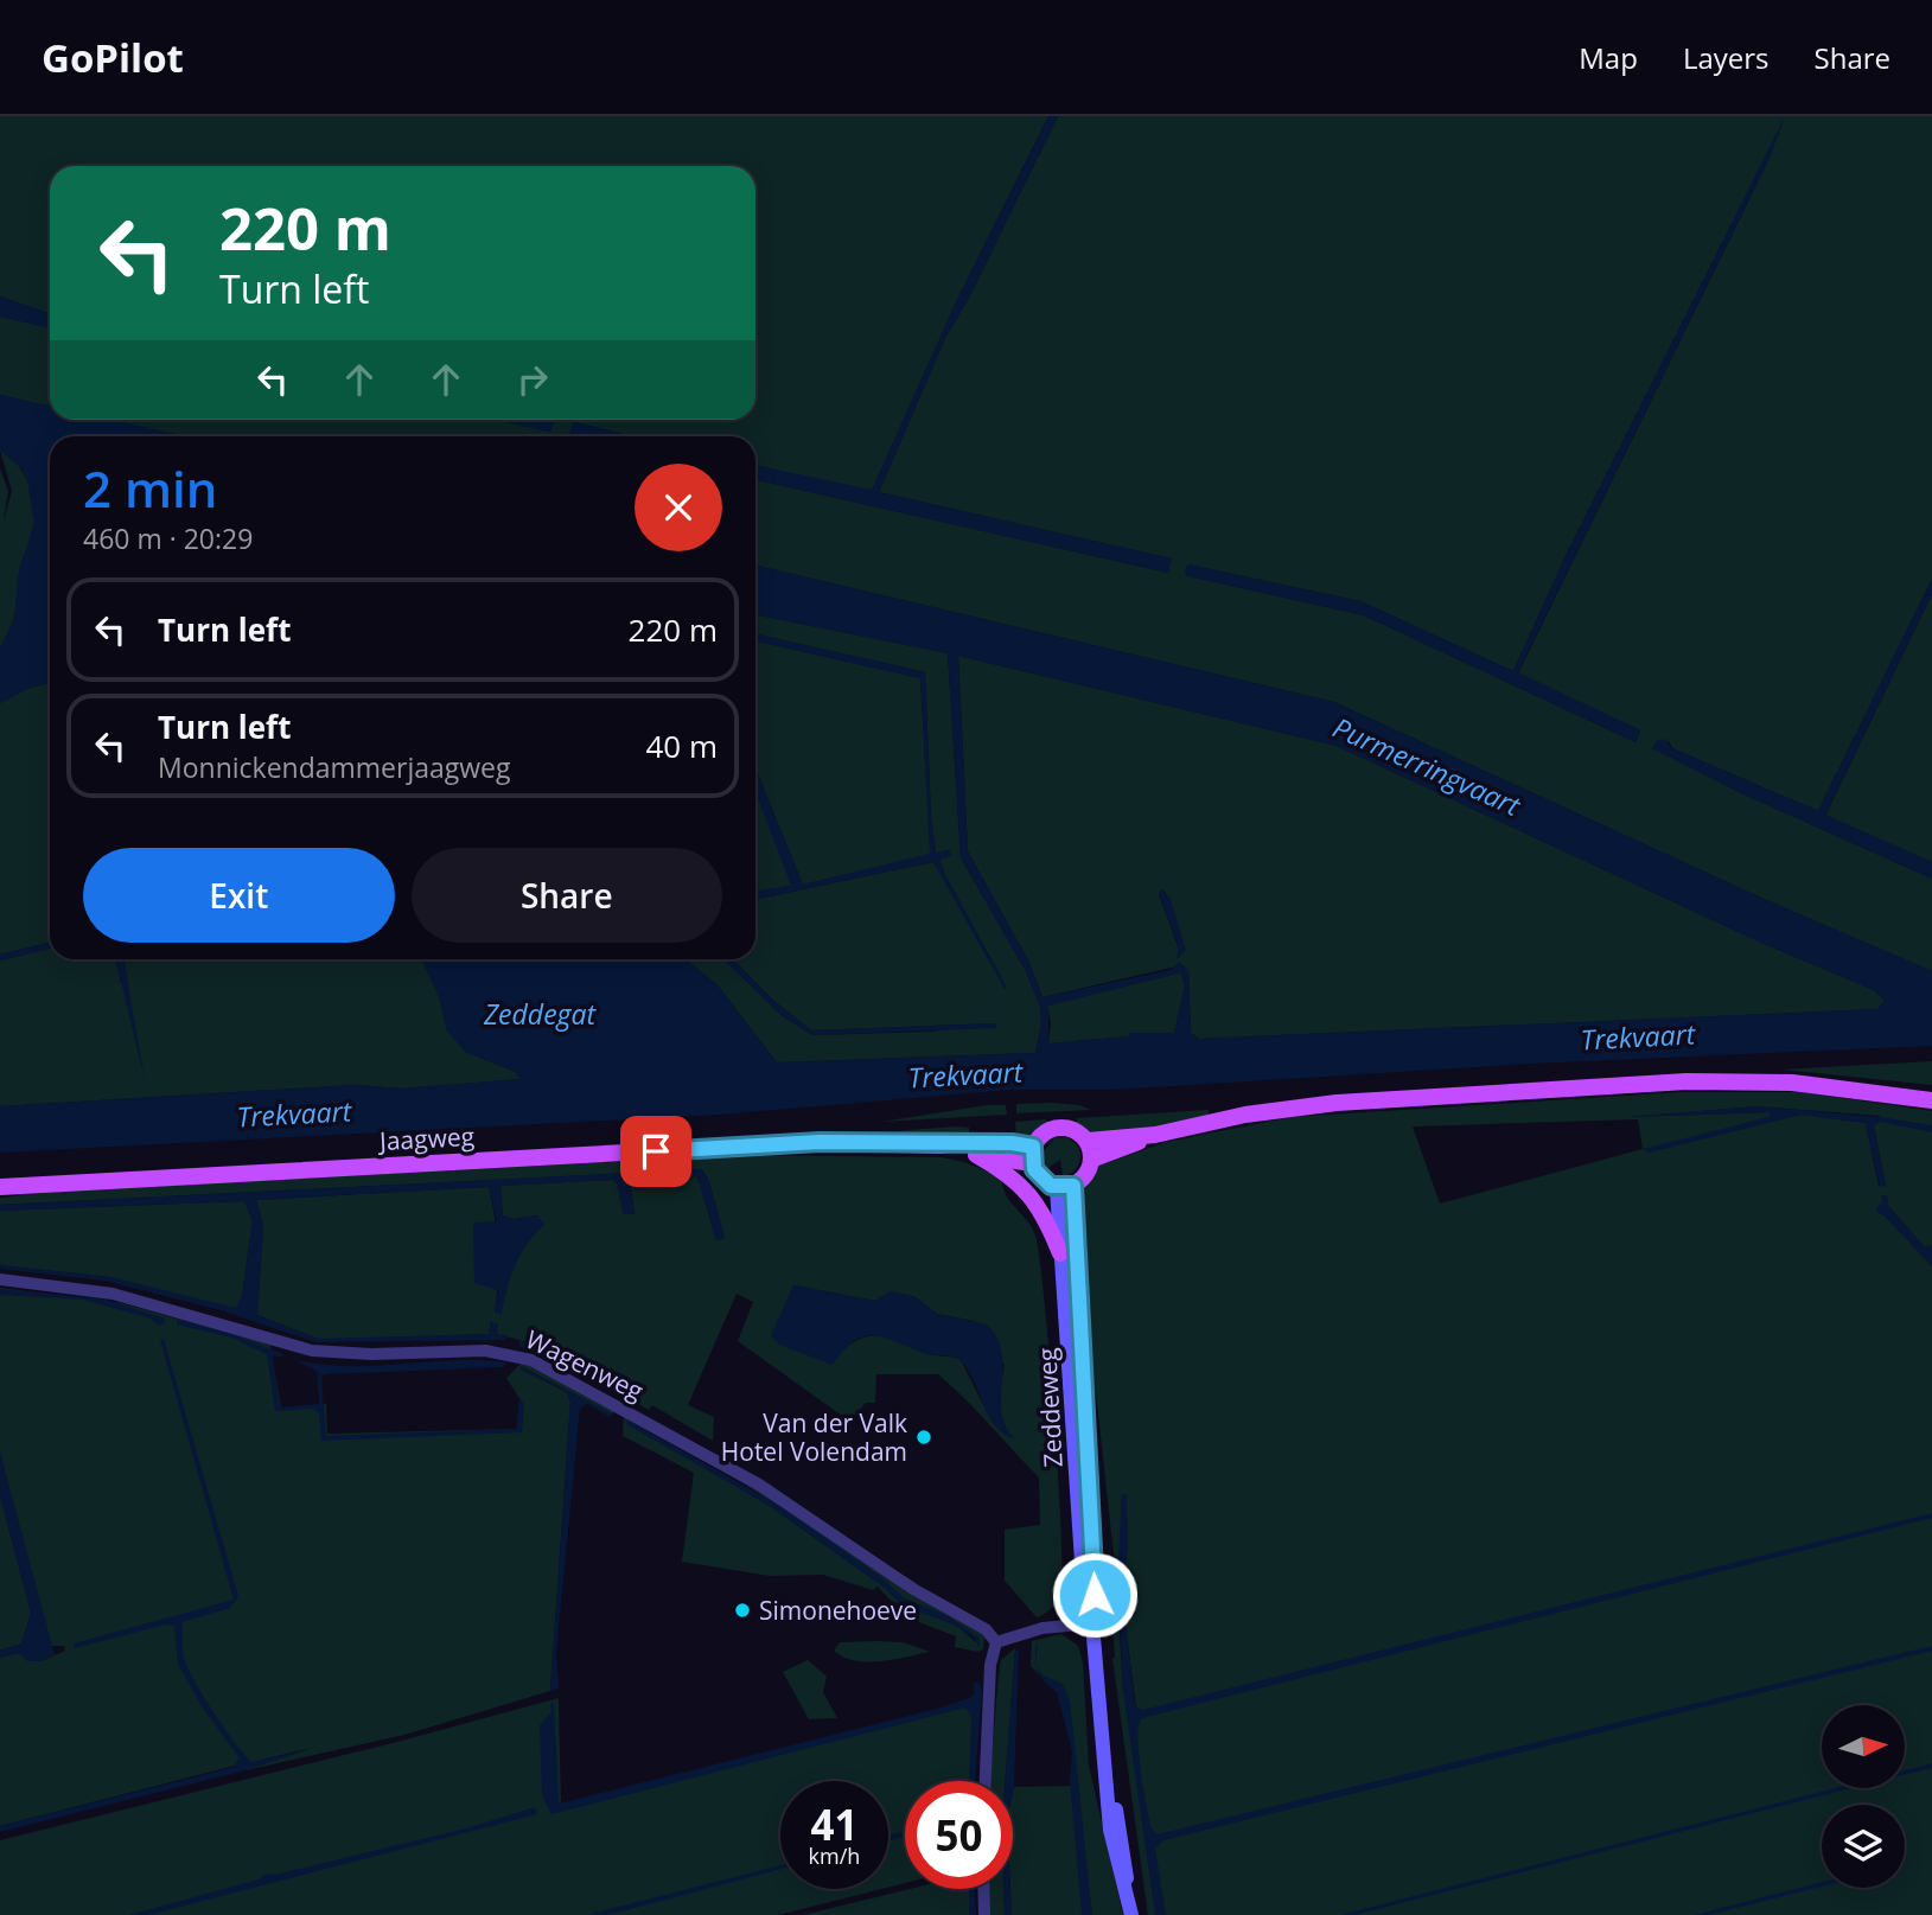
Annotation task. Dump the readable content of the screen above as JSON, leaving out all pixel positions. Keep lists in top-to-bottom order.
{
  "streets": {
    "main road": ["Jaagweg", "Zeddeweg"],
    "street": ["Wagenweg"]
  },
  "water": ["Purmerringvaart", "Zeddegat", "Trekvaart"],
  "places": ["Van der Valk Hotel Volendam", "Simonehoeve"],
  "north": "right",
  "page": {
    "header": "GoPilot",
    "nav": ["Map", "Layers", "Share"],
    "turn": ["220 m", "Turn left"],
    "heading": ["2 min", "460 m · 20:29"],
    "list": [
      {
        "name": "Turn left",
        "value": "220 m"
      },
      {
        "name": "Turn left",
        "note": "Monnickendammerjaagweg",
        "value": "40 m"
      }
    ],
    "buttons": ["Exit", "Share"],
    "speed": "41 km/h",
    "limit": "50"
  }
}
